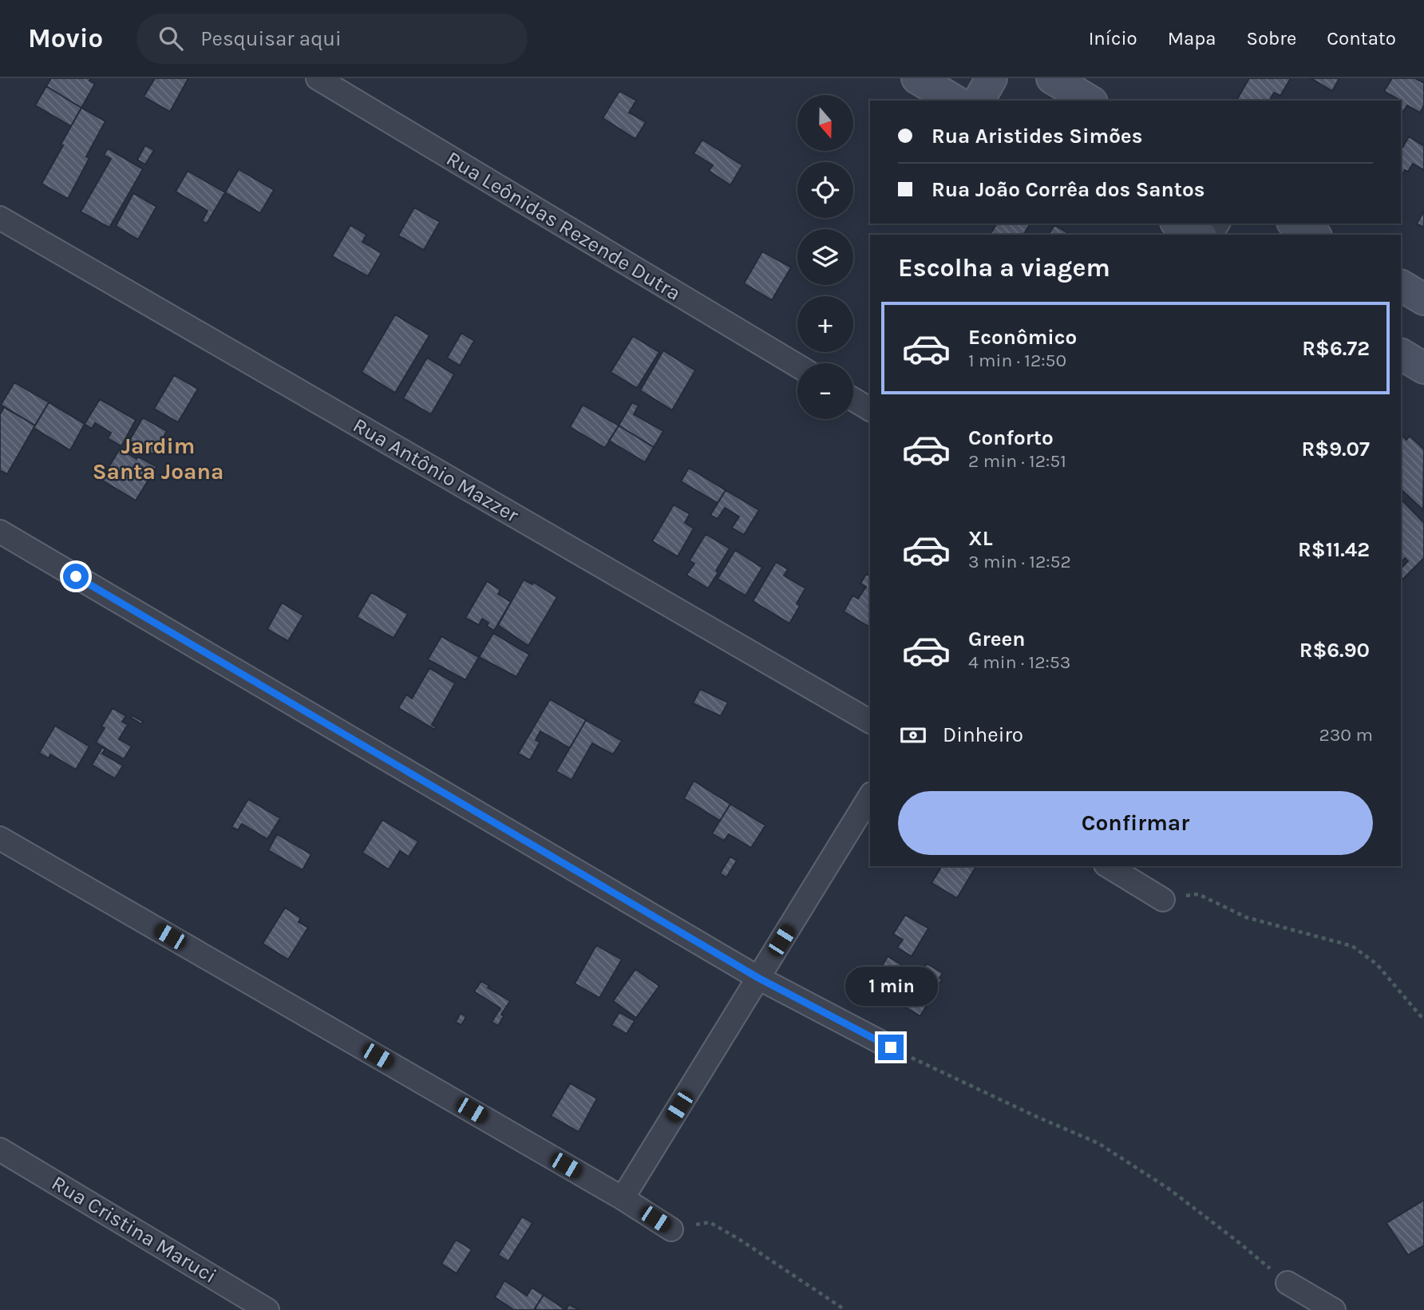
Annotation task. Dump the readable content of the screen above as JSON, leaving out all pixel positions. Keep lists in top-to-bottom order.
{
  "streets": {
    "street": ["Rua Leônidas Rezende Dutra", "Rua Antônio Mazzer", "Rua Cristina Maruci"]
  },
  "districts": ["Jardim Santa Joana"],
  "north": "bottom",
  "page": {
    "header": "Movio",
    "search": "Pesquisar aqui",
    "nav": [
      "Início",
      "Mapa",
      "Sobre",
      "Contato"
    ],
    "map_buttons": ["+", "−"],
    "banner": ["Rua Aristides Simões", "Rua João Corrêa dos Santos"],
    "heading": "Escolha a viagem",
    "list": [
      {
        "name": "Econômico",
        "note": "1 min · 12:50",
        "value": "R$6.72"
      },
      {
        "name": "Conforto",
        "note": "2 min · 12:51",
        "value": "R$9.07"
      },
      {
        "name": "XL",
        "note": "3 min · 12:52",
        "value": "R$11.42"
      },
      {
        "name": "Green",
        "note": "4 min · 12:53",
        "value": "R$6.90"
      }
    ],
    "pay": ["Dinheiro", "230 m"],
    "buttons": "Confirmar",
    "bubble": "1 min"
  }
}
